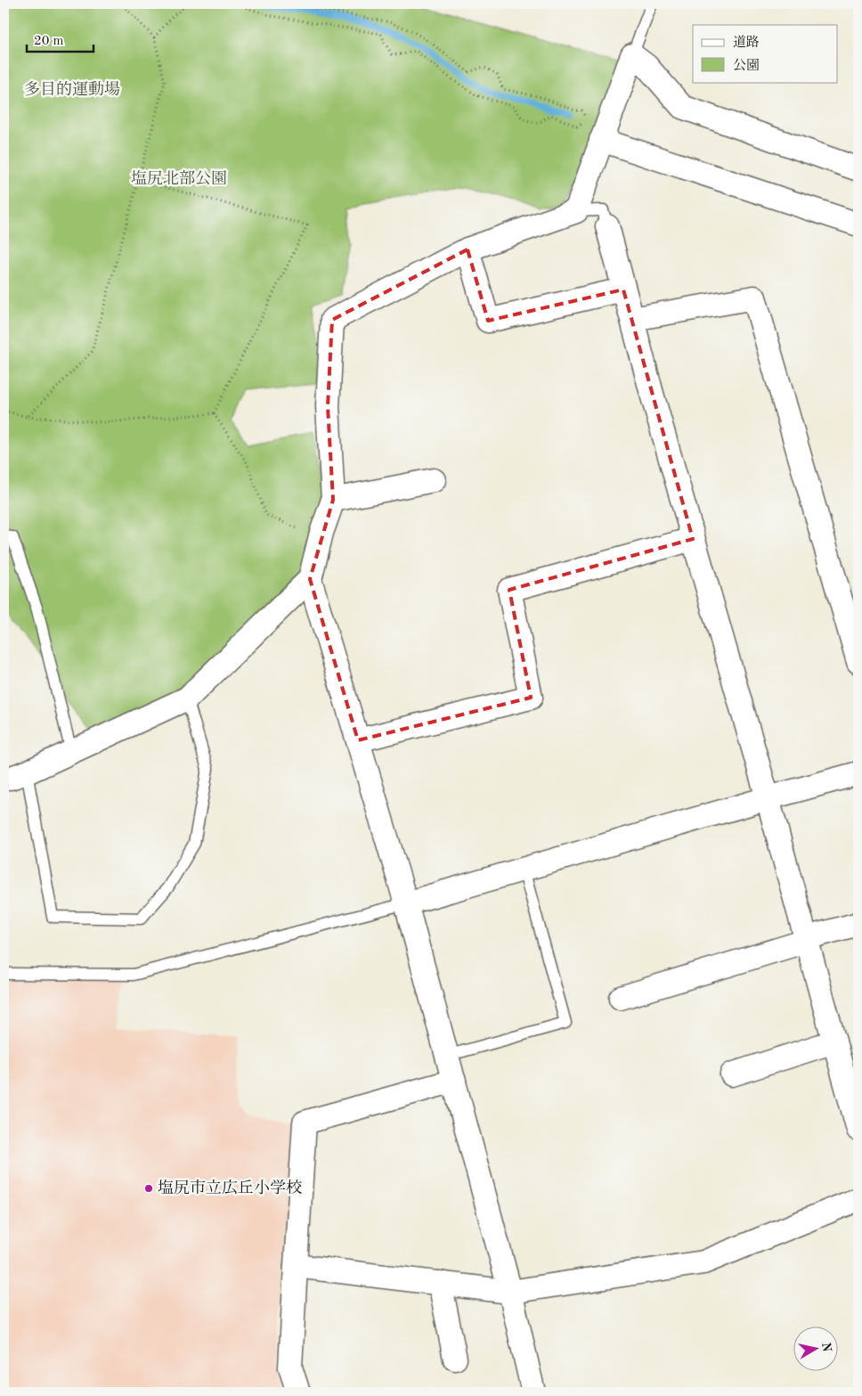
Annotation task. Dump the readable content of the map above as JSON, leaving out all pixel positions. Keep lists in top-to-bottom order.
{
  "parks": ["多目的運動場", "塩尻北部公園"],
  "places": ["塩尻市立広丘小学校"],
  "legend": ["道路", "公園"],
  "scale_bar": "20 m",
  "north": "right"
}
